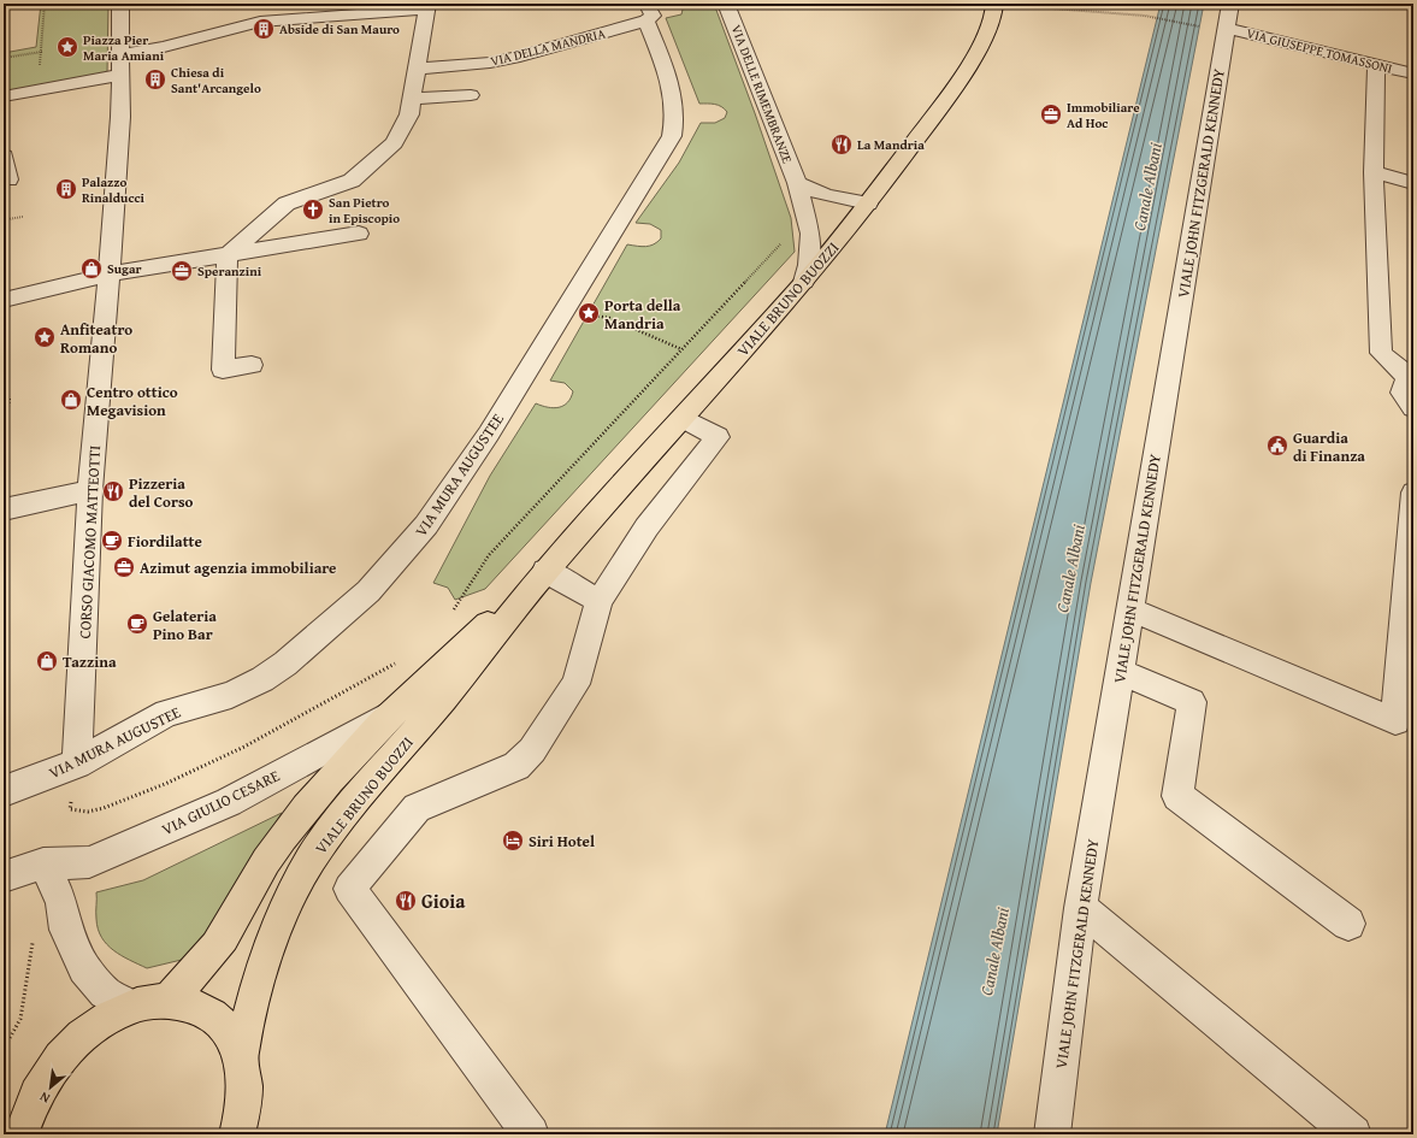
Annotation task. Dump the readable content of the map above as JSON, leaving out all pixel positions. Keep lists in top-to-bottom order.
{
  "streets": {
    "main road": ["VIALE BRUNO BUOZZI"],
    "street": [
      "VIA DELLA MANDRIA",
      "VIA GIUSEPPE TOMASSONI",
      "VIA DELLE RIMEMBRANZE",
      "VIALE JOHN FITZGERALD KENNEDY",
      "VIA MURA AUGUSTEE",
      "CORSO GIACOMO MATTEOTTI",
      "VIA GIULIO CESARE"
    ]
  },
  "crossings": [
    ["VIA DELLA MANDRIA", "VIA MURA AUGUSTEE"],
    ["VIA GIUSEPPE TOMASSONI", "VIALE JOHN FITZGERALD KENNEDY"],
    ["VIA DELLE RIMEMBRANZE", "VIALE BRUNO BUOZZI"],
    ["VIALE BRUNO BUOZZI", "VIA GIULIO CESARE"],
    ["VIA MURA AUGUSTEE", "CORSO GIACOMO MATTEOTTI"]
  ],
  "water": ["Canale Albani"],
  "places": {
    "building": ["Abside di San Mauro", "Chiesa di Sant'Arcangelo", "Palazzo Rinalducci"],
    "place": ["Piazza Pier Maria Amiani", "Porta della Mandria", "Anfiteatro Romano"],
    "office": ["Immobiliare Ad Hoc", "Speranzini", "Azimut agenzia immobiliare"],
    "restaurant": ["La Mandria", "Pizzeria del Corso", "Gioia"],
    "church": ["San Pietro in Episcopio"],
    "shop": ["Sugar", "Centro ottico Megavision", "Tazzina"],
    "public building": ["Guardia di Finanza"],
    "cafe": ["Fiordilatte", "Gelateria Pino Bar"],
    "hotel": ["Siri Hotel"]
  },
  "north": "bottom left"
}
